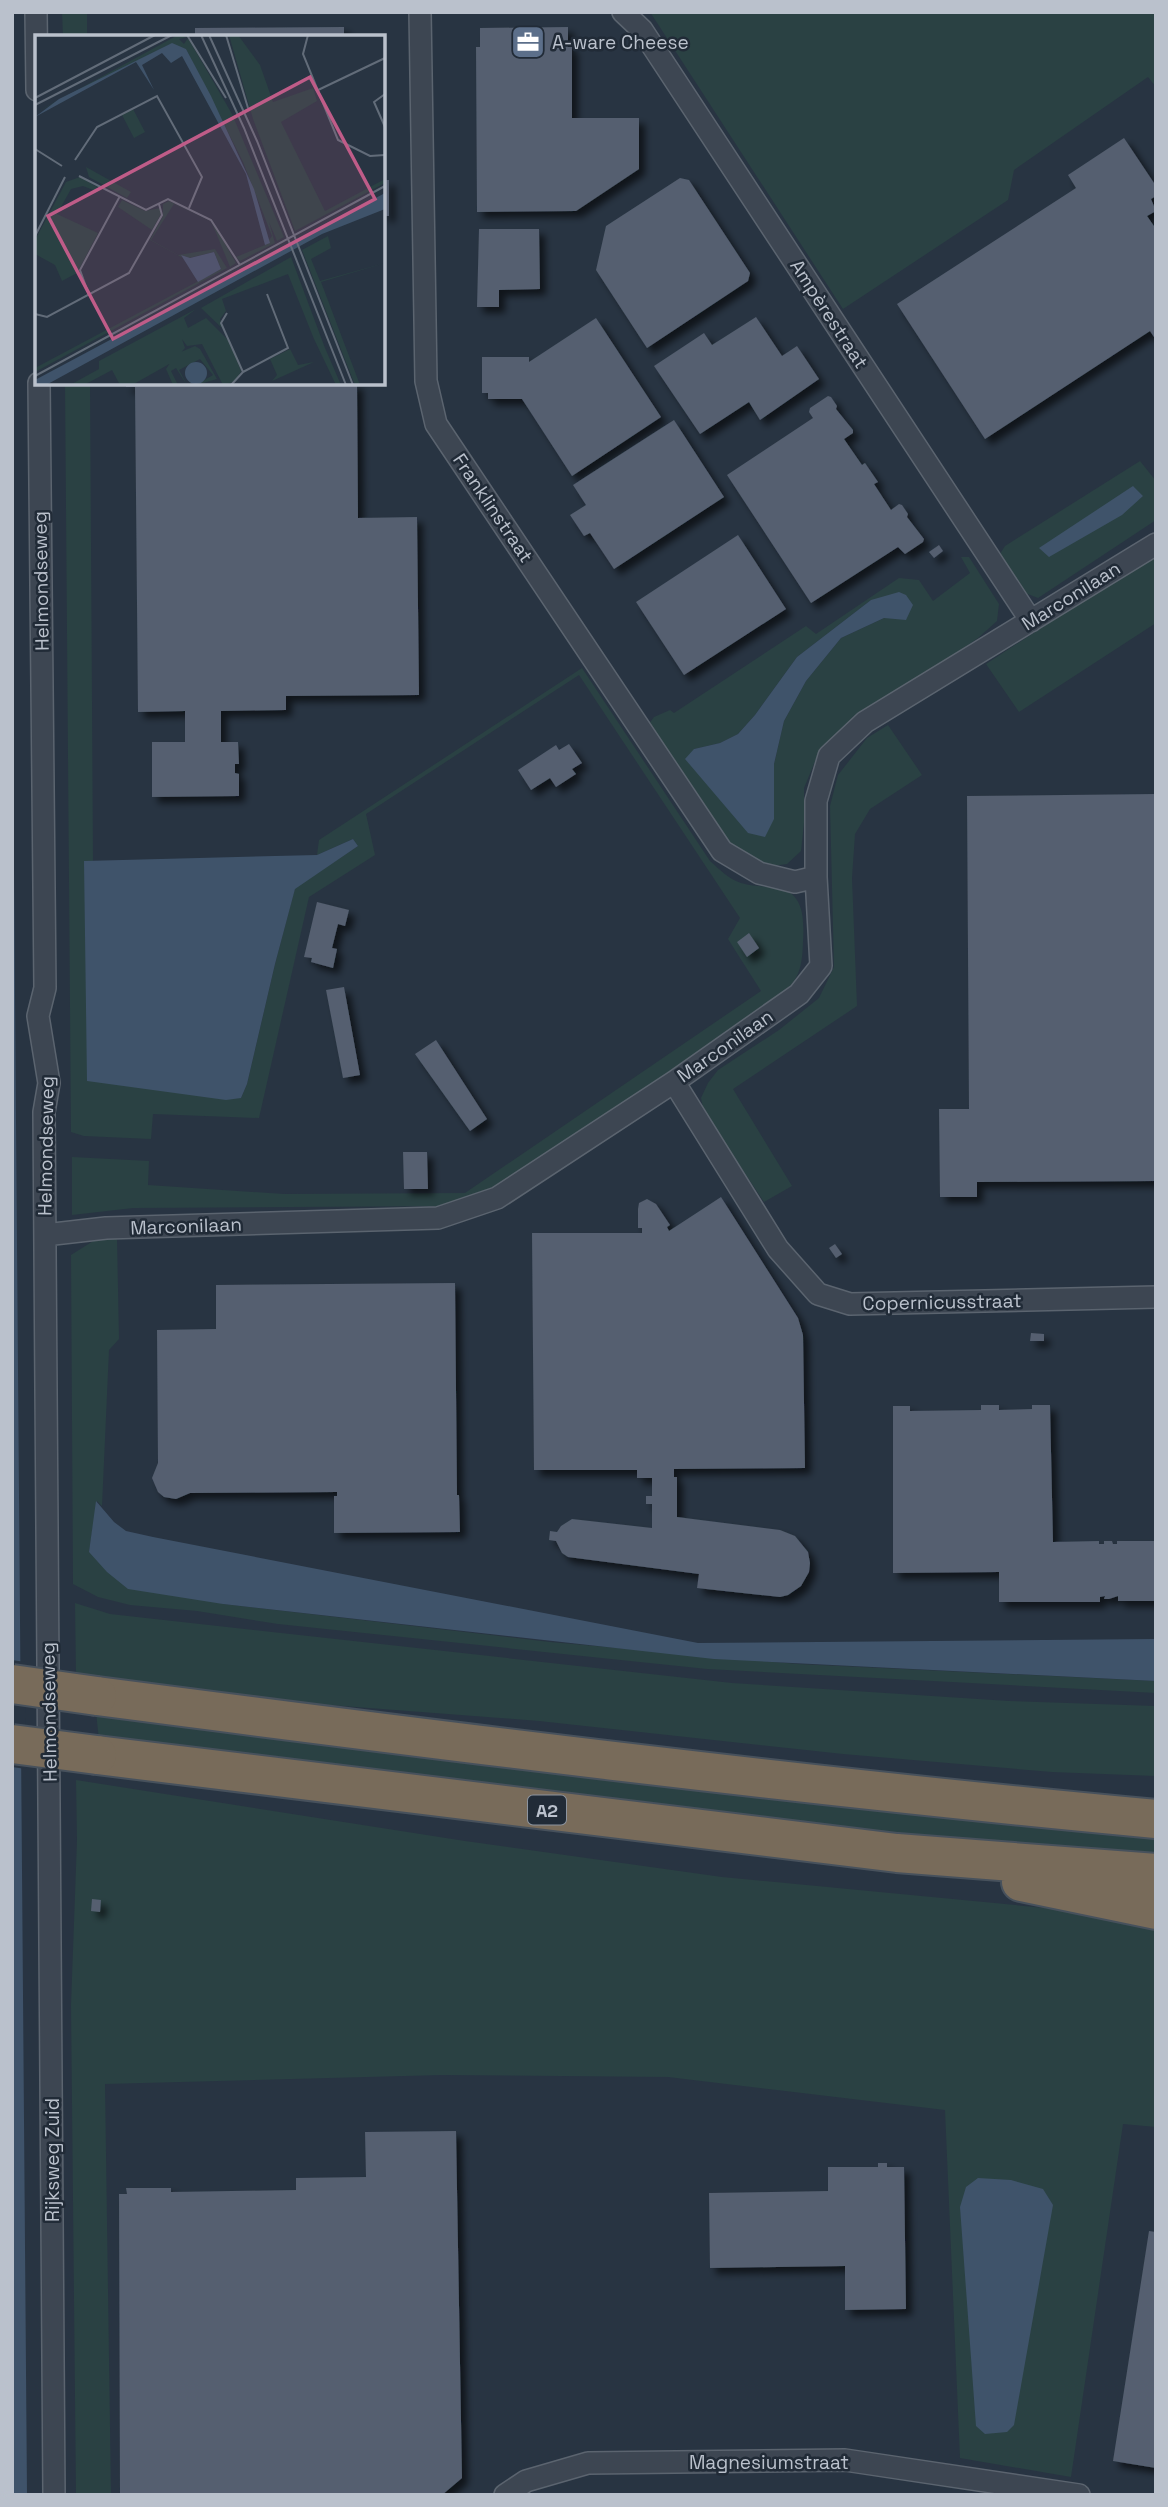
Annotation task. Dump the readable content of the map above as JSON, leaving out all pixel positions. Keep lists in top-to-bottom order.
{
  "streets": {
    "highway": ["A2"],
    "street": [
      "Ampèrestraat",
      "Franklinstraat",
      "Helmondseweg",
      "Marconilaan",
      "Copernicusstraat",
      "Rijksweg Zuid",
      "Magnesiumstraat"
    ]
  },
  "crossings": [
    ["Ampèrestraat", "Marconilaan"],
    ["Franklinstraat", "Marconilaan"],
    ["Helmondseweg", "Marconilaan"],
    ["Helmondseweg", "Rijksweg Zuid"],
    ["Marconilaan", "Copernicusstraat"]
  ],
  "places": {
    "office": ["A-ware Cheese"]
  }
}
